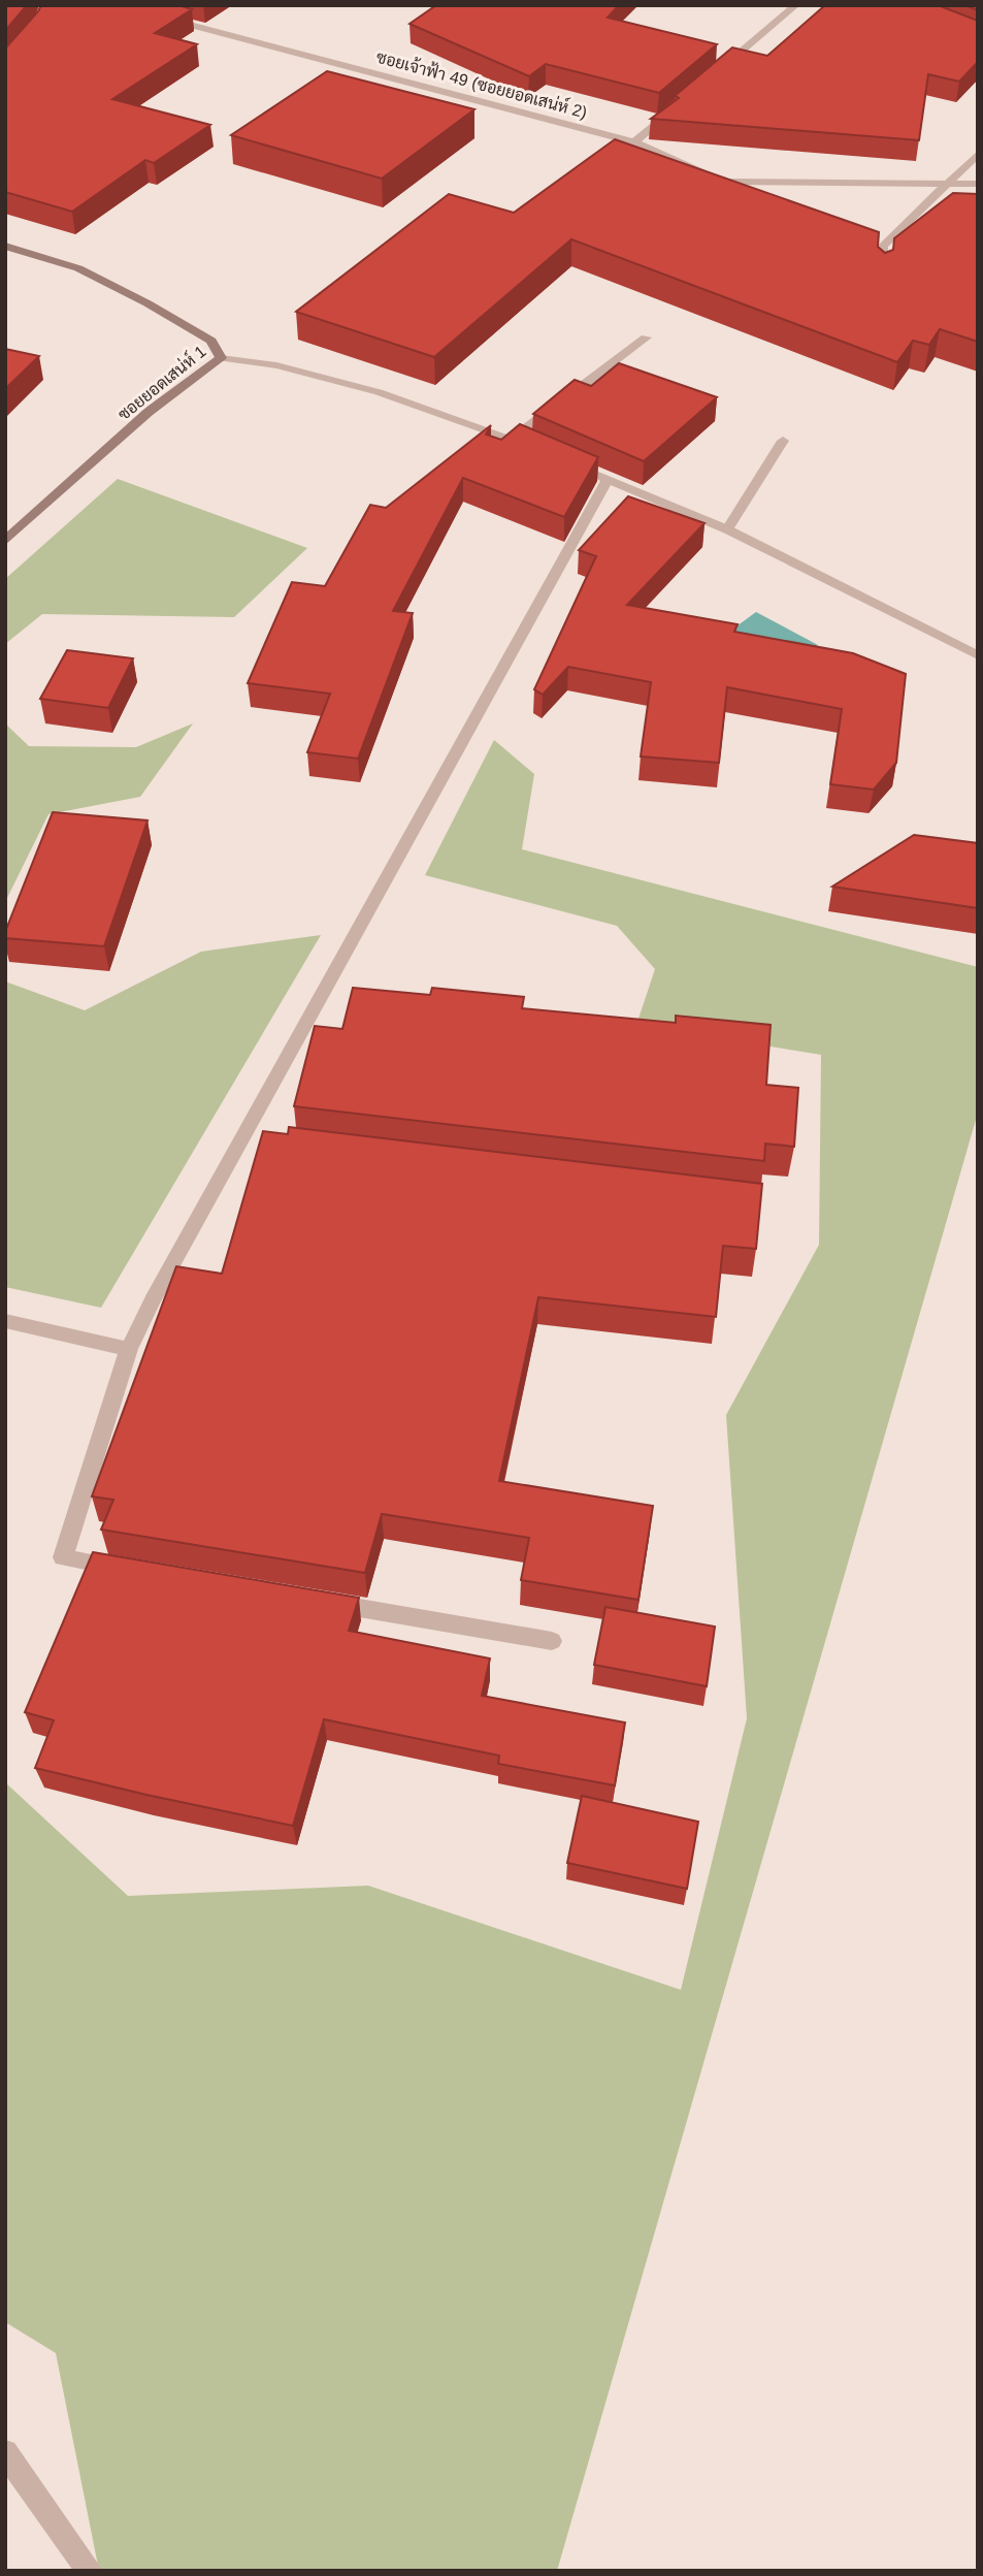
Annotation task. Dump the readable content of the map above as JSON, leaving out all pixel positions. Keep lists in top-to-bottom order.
{
  "streets": {
    "street": ["ซอยเจ้าฟ้า 49 (ซอยยอดเสน่ห์ 2)", "ซอยยอดเสน่ห์ 1"]
  }
}
